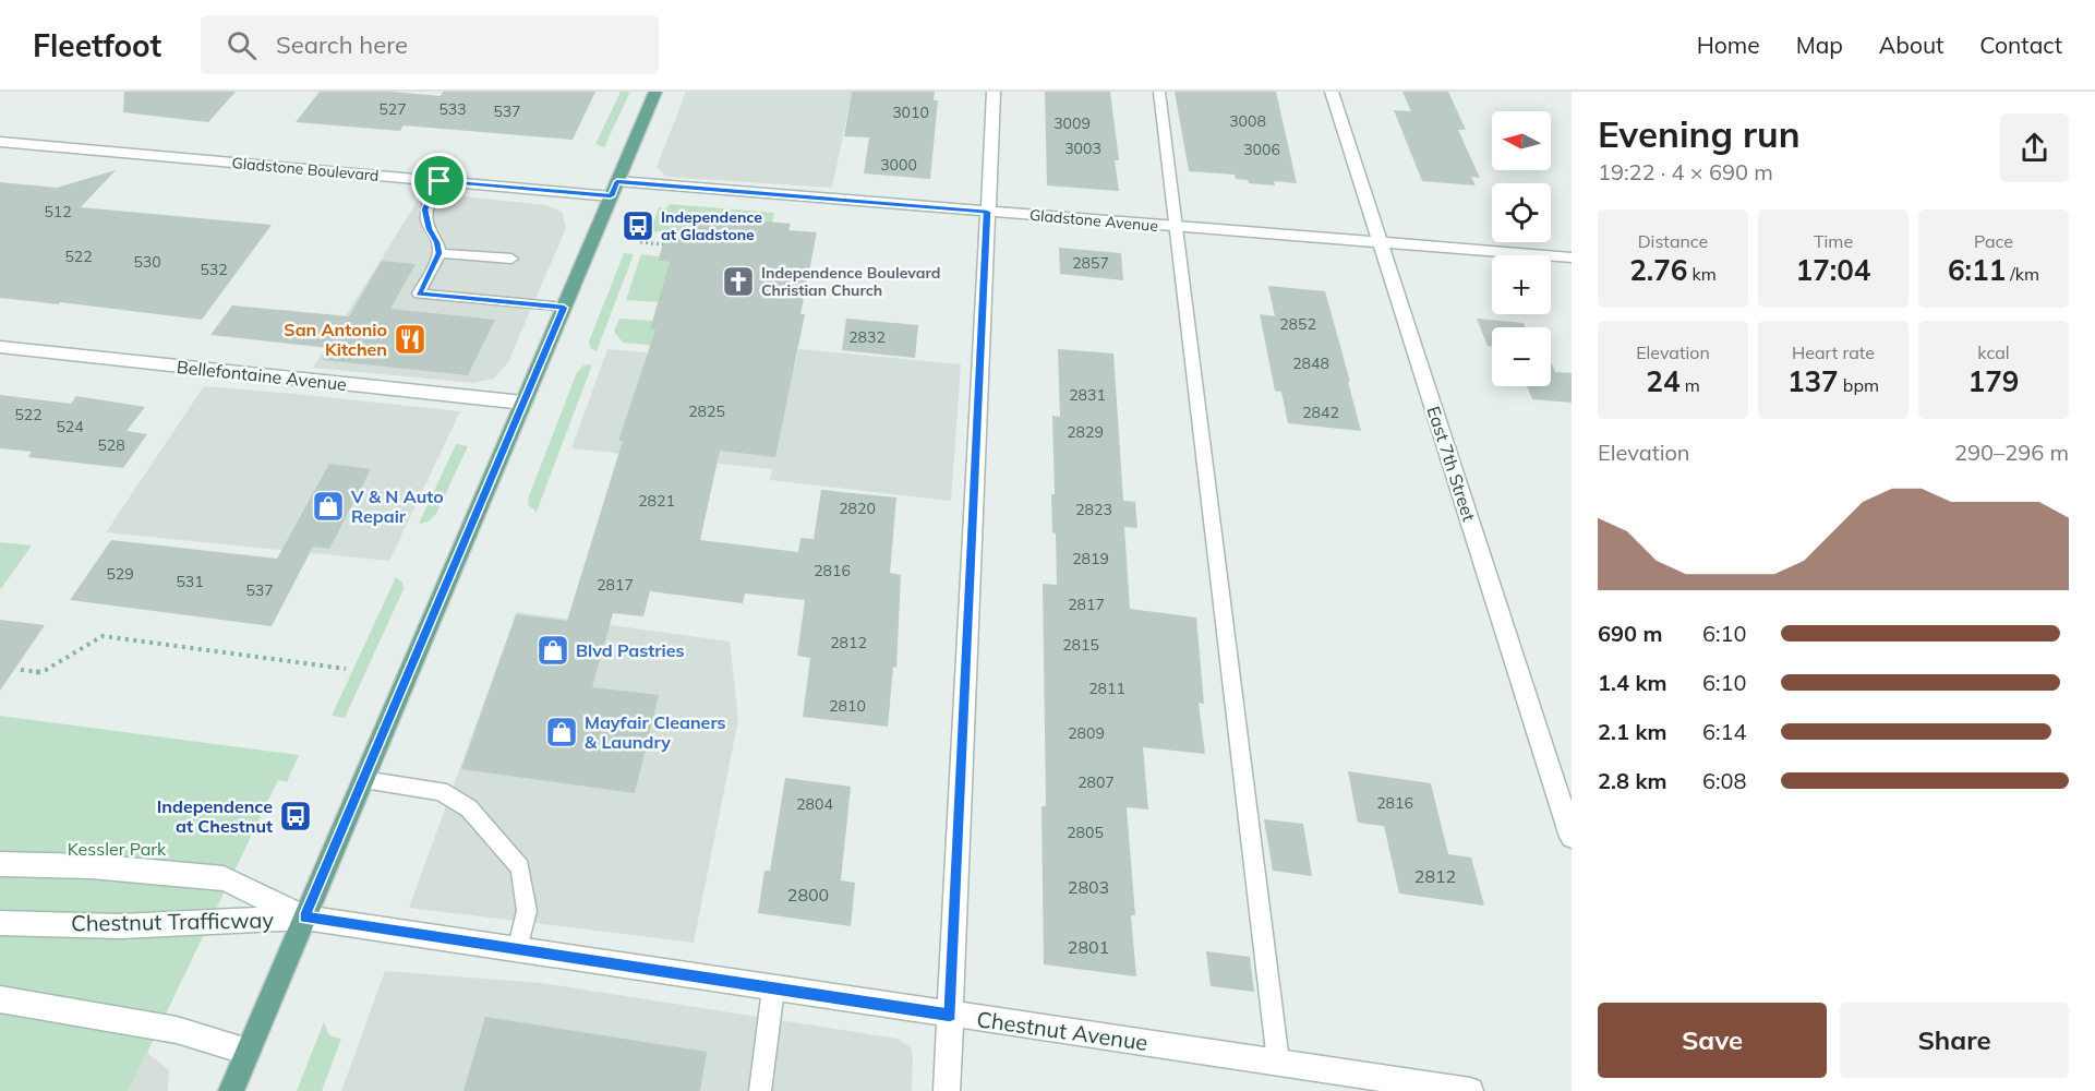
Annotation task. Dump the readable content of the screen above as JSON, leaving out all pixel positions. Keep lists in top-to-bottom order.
{
  "streets": {
    "street": [
      "Gladstone Boulevard",
      "Gladstone Avenue",
      "Bellefontaine Avenue",
      "East 7th Street",
      "Chestnut Trafficway",
      "Chestnut Avenue"
    ]
  },
  "crossings": [
    ["Gladstone Boulevard", "Gladstone Avenue"],
    ["Gladstone Avenue", "East 7th Street"],
    ["Chestnut Trafficway", "Chestnut Avenue"]
  ],
  "parks": ["Kessler Park"],
  "places": {
    "bus stop": ["Independence at Gladstone", "Independence at Chestnut"],
    "church": ["Independence Boulevard Christian Church"],
    "restaurant": ["San Antonio Kitchen"],
    "shop": ["V & N Auto Repair", "Blvd Pastries", "Mayfair Cleaners & Laundry"]
  },
  "house_numbers": [
    "527",
    "533",
    "537",
    "3010",
    "3008",
    "3009",
    "3003",
    "3006",
    "3000",
    "512",
    "522",
    "530",
    "2857",
    "532",
    "2852",
    "2832",
    "2848",
    "2831",
    "2825",
    "2842",
    "522",
    "524",
    "2829",
    "528",
    "2821",
    "2820",
    "2823",
    "2819",
    "2816",
    "529",
    "531",
    "2817",
    "537",
    "2817",
    "2812",
    "2815",
    "2811",
    "2810",
    "2809",
    "2807",
    "2816",
    "2804",
    "2805",
    "2812",
    "2803",
    "2800",
    "2801"
  ],
  "north": "left",
  "page": {
    "header": "Fleetfoot",
    "search": "Search here",
    "nav": [
      "Home",
      "Map",
      "About",
      "Contact"
    ],
    "heading": ["Evening run", "19:22 · 4 × 690 m"],
    "map_buttons": ["+", "−"],
    "stats": [
      ["Distance", "2.76 km"],
      ["Time", "17:04"],
      ["Pace", "6:11 /km"],
      ["Elevation", "24 m"],
      ["Heart rate", "137 bpm"],
      ["kcal", "179"]
    ],
    "chart": ["Elevation", "290–296 m"],
    "list": [
      {
        "name": "690 m",
        "note": "6:10"
      },
      {
        "name": "1.4 km",
        "note": "6:10"
      },
      {
        "name": "2.1 km",
        "note": "6:14"
      },
      {
        "name": "2.8 km",
        "note": "6:08"
      }
    ],
    "buttons": ["Save", "Share"]
  }
}
